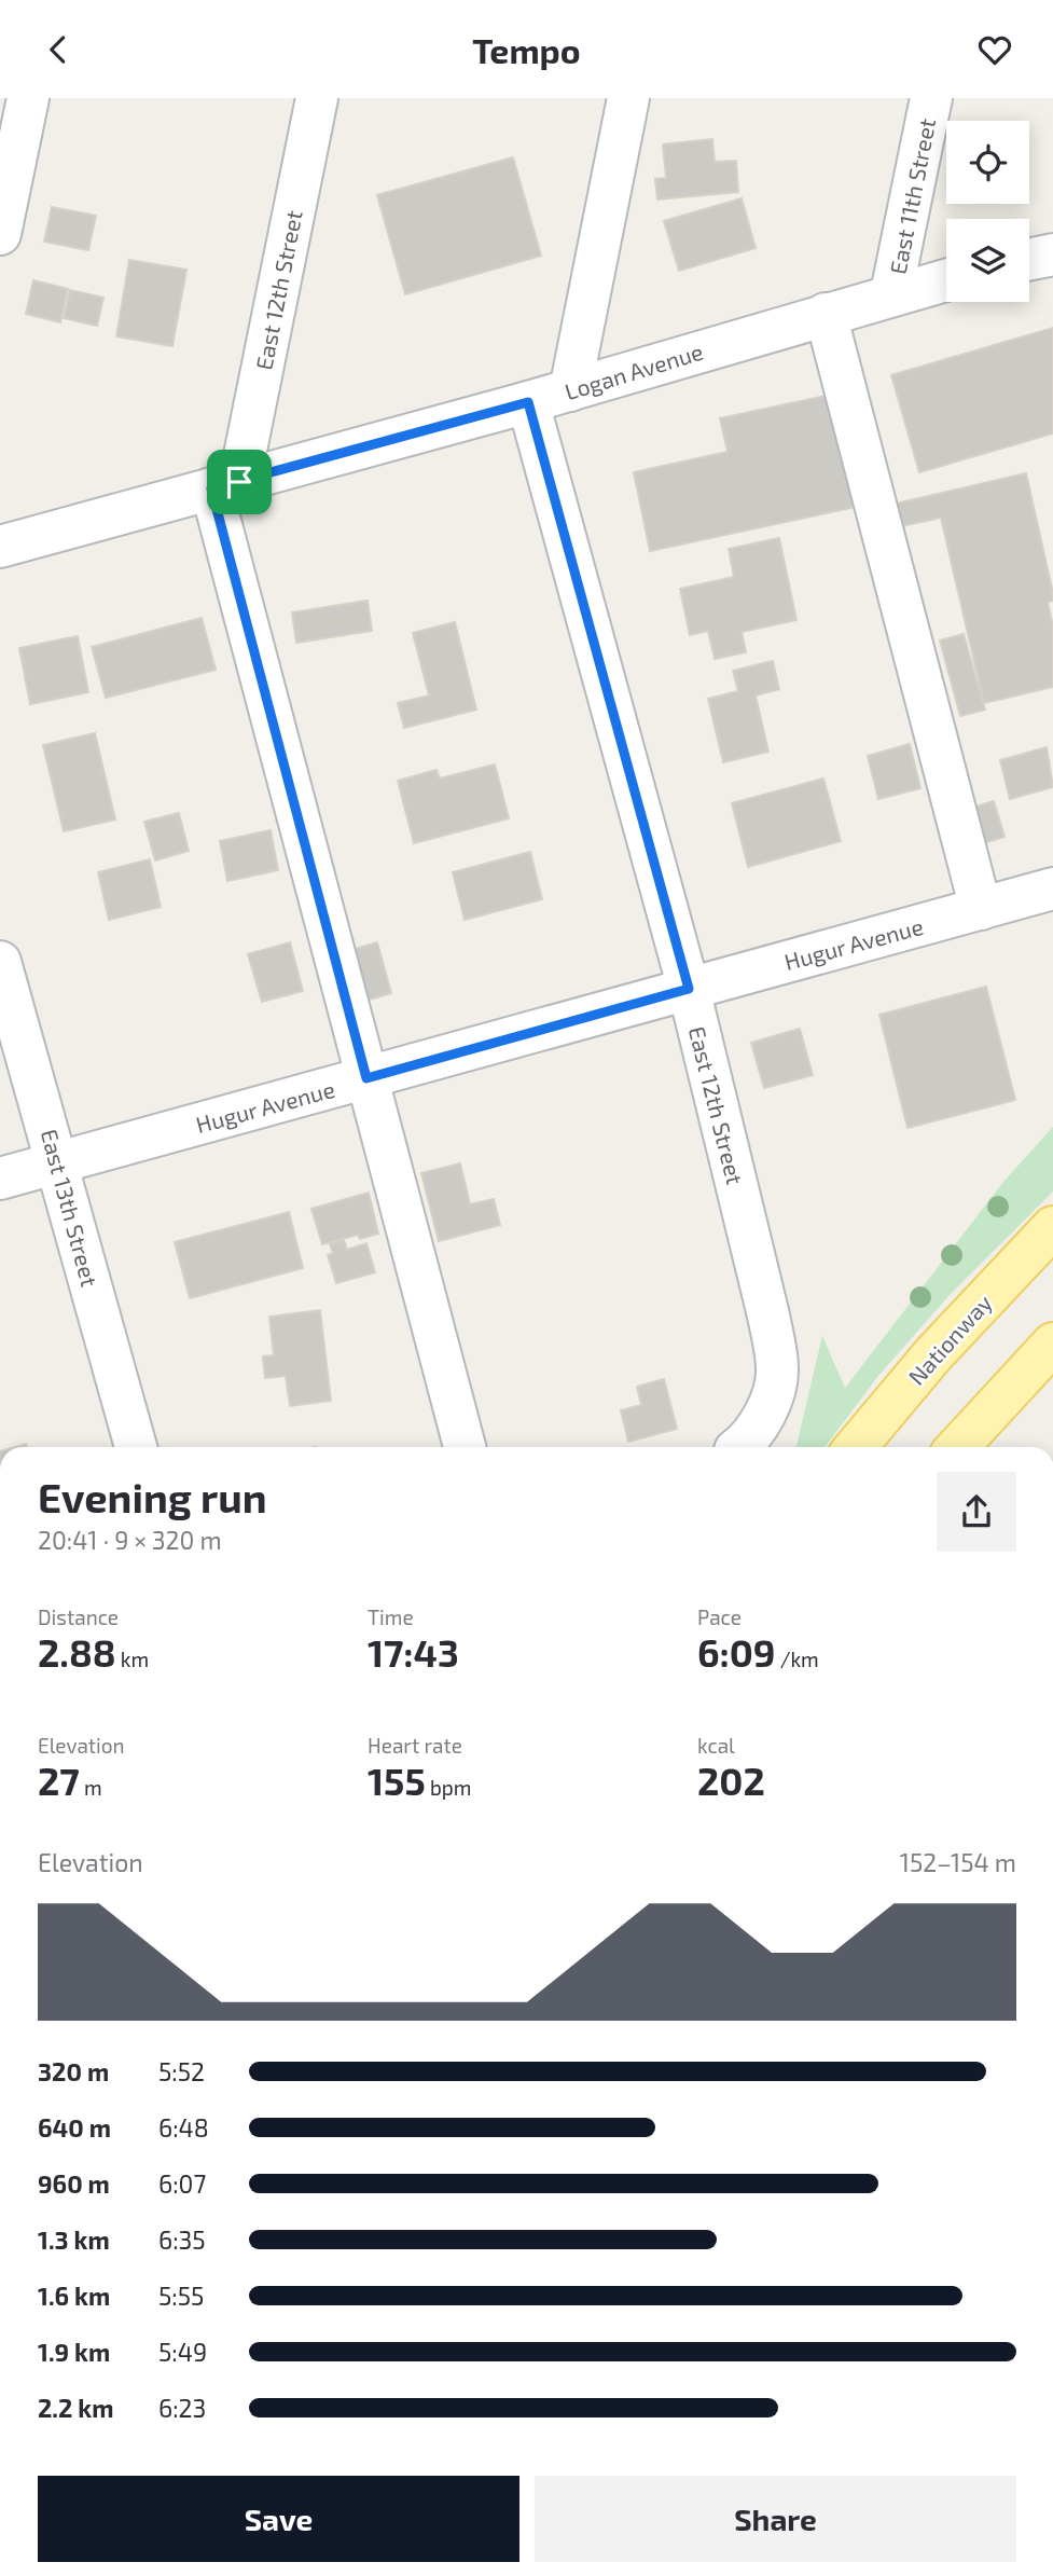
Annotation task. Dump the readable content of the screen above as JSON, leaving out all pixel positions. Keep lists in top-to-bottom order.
{
  "streets": {
    "main road": ["Nationway"],
    "street": [
      "East 11th Street",
      "East 12th Street",
      "Logan Avenue",
      "Hugur Avenue",
      "East 13th Street"
    ]
  },
  "crossings": [
    ["East 11th Street", "Logan Avenue"],
    ["East 12th Street", "Logan Avenue"],
    ["East 12th Street", "Hugur Avenue"],
    ["Hugur Avenue", "East 13th Street"]
  ],
  "page": {
    "header": "Tempo",
    "heading": ["Evening run", "20:41 · 9 × 320 m"],
    "stats": [
      ["Distance", "2.88 km"],
      ["Time", "17:43"],
      ["Pace", "6:09 /km"],
      ["Elevation", "27 m"],
      ["Heart rate", "155 bpm"],
      ["kcal", "202"]
    ],
    "chart": ["Elevation", "152–154 m"],
    "list": [
      {
        "name": "320 m",
        "note": "5:52"
      },
      {
        "name": "640 m",
        "note": "6:48"
      },
      {
        "name": "960 m",
        "note": "6:07"
      },
      {
        "name": "1.3 km",
        "note": "6:35"
      },
      {
        "name": "1.6 km",
        "note": "5:55"
      },
      {
        "name": "1.9 km",
        "note": "5:49"
      },
      {
        "name": "2.2 km",
        "note": "6:23"
      }
    ],
    "buttons": ["Save", "Share"]
  }
}
